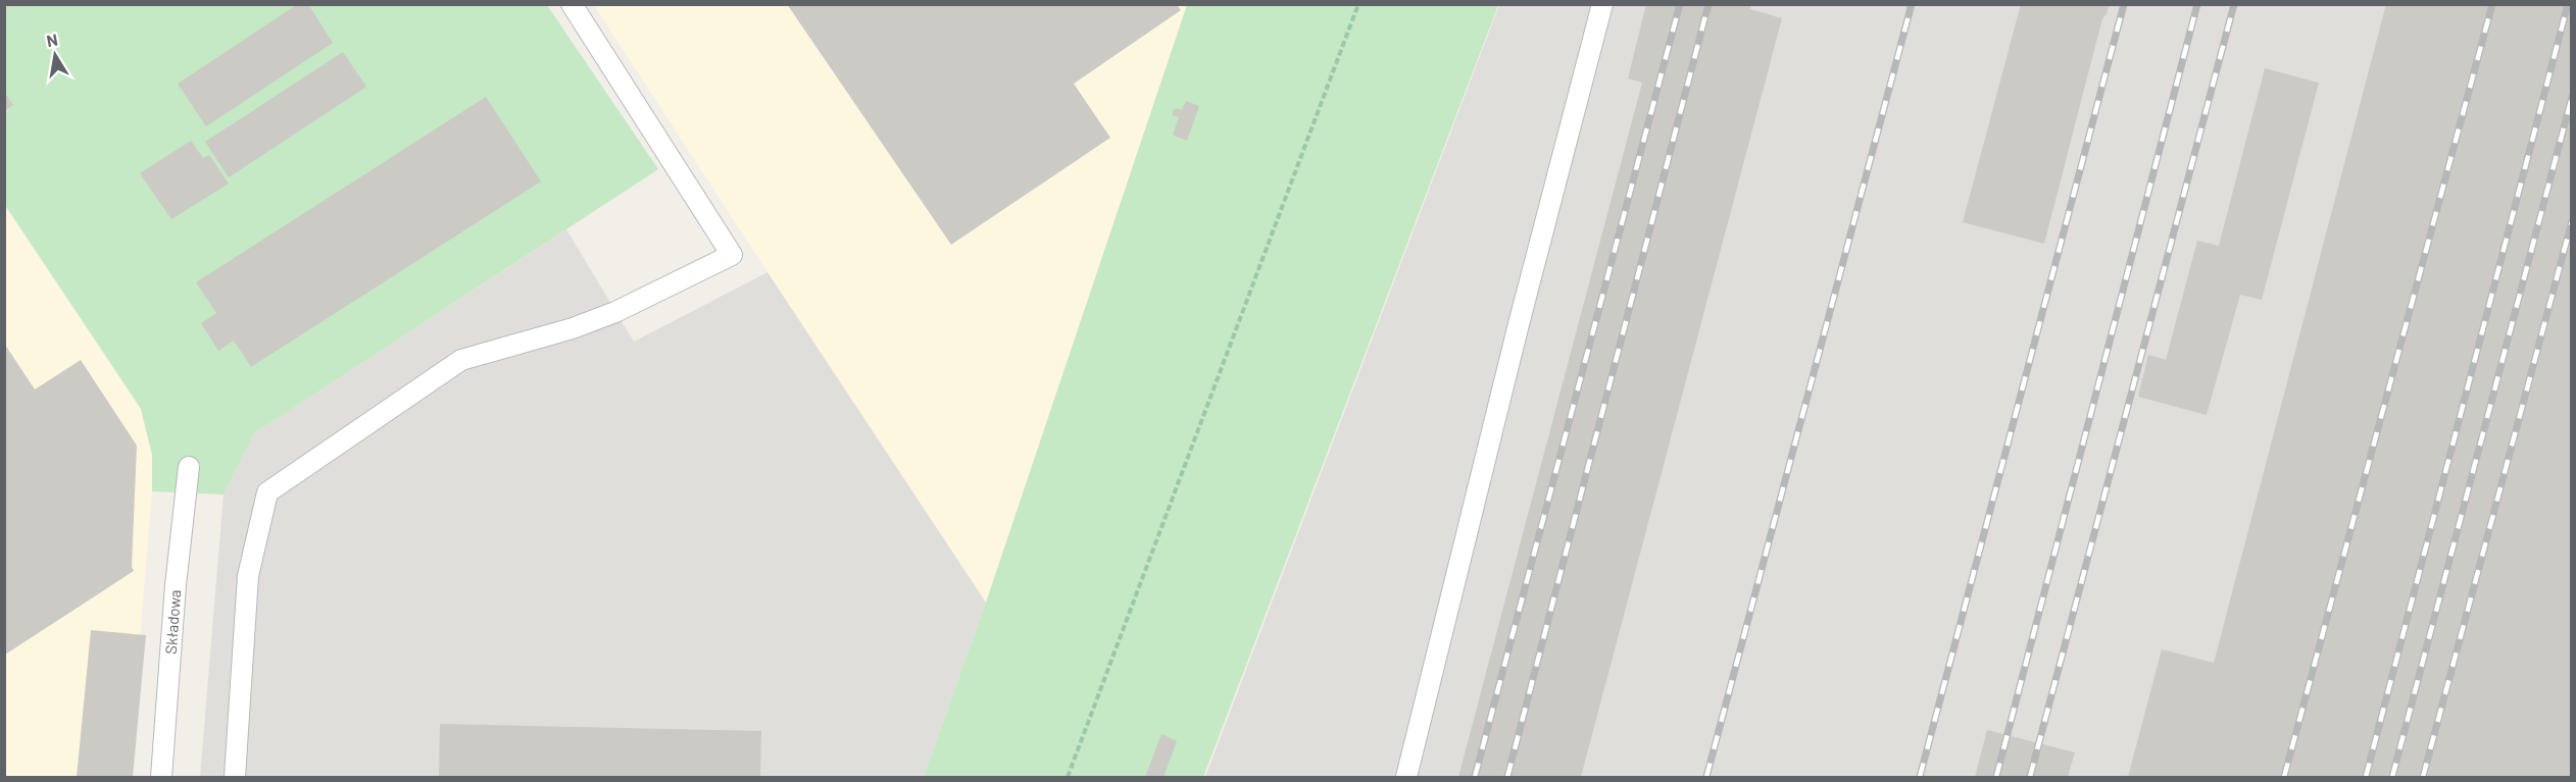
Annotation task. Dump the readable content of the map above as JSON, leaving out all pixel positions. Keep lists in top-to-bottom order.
{
  "streets": {
    "lane": ["Składowa"]
  },
  "north": "top"
}
